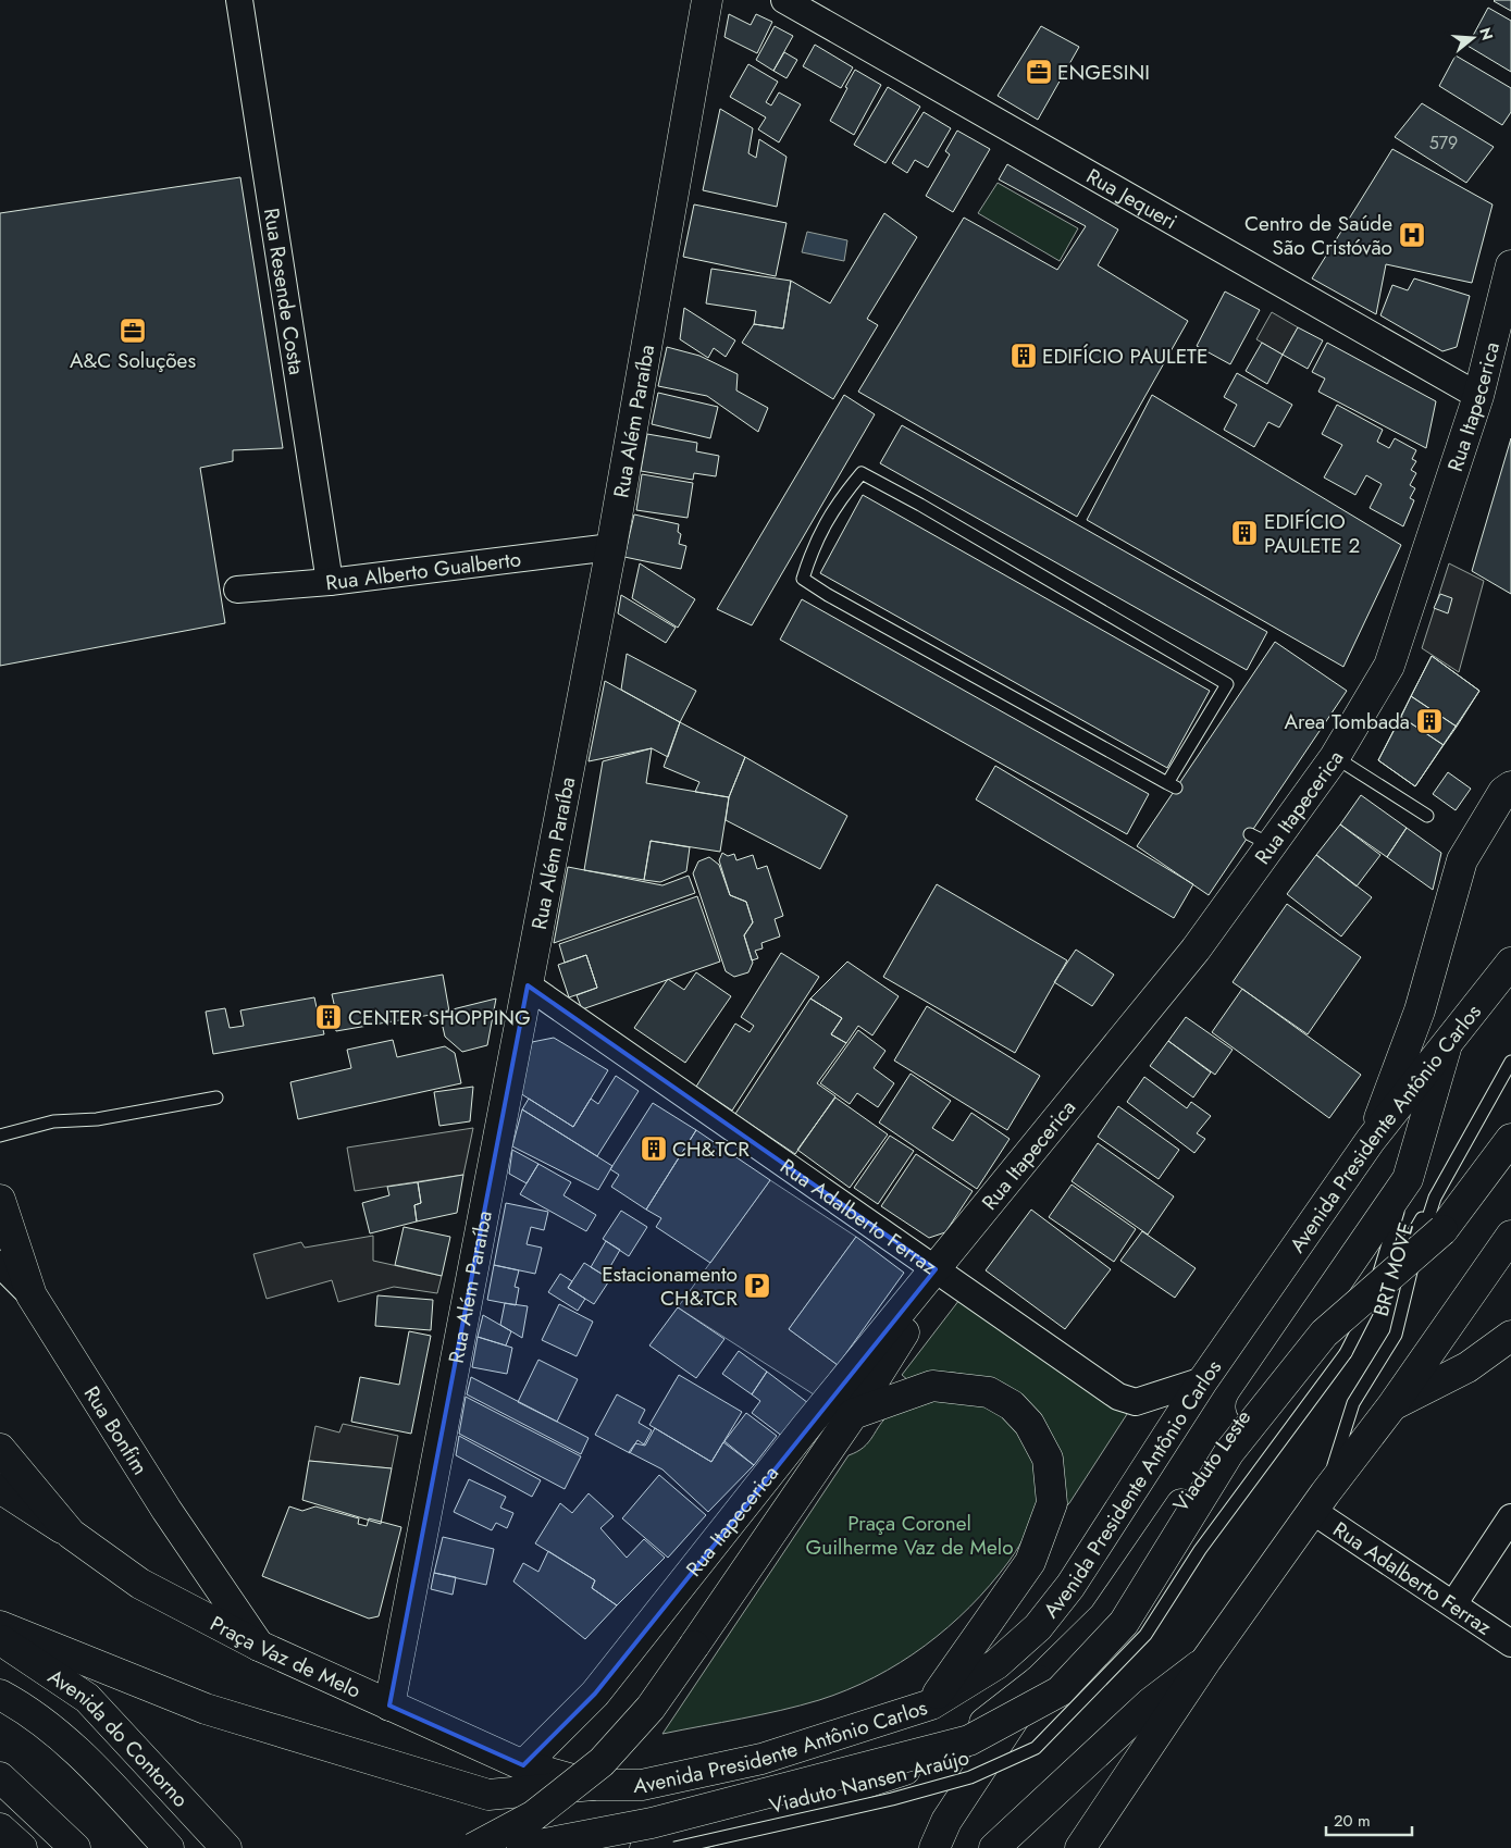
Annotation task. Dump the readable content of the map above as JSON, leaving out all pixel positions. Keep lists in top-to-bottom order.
{
  "streets": {
    "main road": [
      "Rua Itapecerica",
      "Rua Além Paraíba",
      "Avenida Presidente Antônio Carlos",
      "Rua Bonfim",
      "Viaduto Leste",
      "Praça Vaz de Melo",
      "Avenida do Contorno"
    ],
    "street": [
      "Rua Jequeri",
      "Rua Resende Costa",
      "Rua Alberto Gualberto",
      "Rua Adalberto Ferraz"
    ],
    "lane": ["BRT MOVE", "Viaduto Nansen Araújo"]
  },
  "crossings": [
    ["Rua Jequeri", "Rua Itapecerica"],
    ["Rua Resende Costa", "Rua Alberto Gualberto"],
    ["Rua Itapecerica", "Rua Adalberto Ferraz"],
    ["Rua Itapecerica", "Praça Vaz de Melo"],
    ["Rua Além Paraíba", "Rua Alberto Gualberto"],
    ["Rua Além Paraíba", "Rua Adalberto Ferraz"],
    ["Rua Além Paraíba", "Praça Vaz de Melo"],
    ["Avenida Presidente Antônio Carlos", "Rua Adalberto Ferraz"],
    ["Avenida Presidente Antônio Carlos", "Viaduto Leste"],
    ["Avenida Presidente Antônio Carlos", "Praça Vaz de Melo"],
    ["Rua Adalberto Ferraz", "BRT MOVE"],
    ["BRT MOVE", "Viaduto Nansen Araújo"],
    ["Rua Bonfim", "Praça Vaz de Melo"],
    ["Viaduto Leste", "Viaduto Nansen Araújo"]
  ],
  "parks": ["Praça Coronel Guilherme Vaz de Melo"],
  "places": {
    "office": ["ENGESINI", "A&C Soluções"],
    "hospital": ["Centro de Saúde São Cristóvão"],
    "building": [
      "EDIFÍCIO PAULETE",
      "EDIFÍCIO PAULETE 2",
      "Area Tombada",
      "CENTER SHOPPING",
      "CH&TCR"
    ],
    "parking": ["Estacionamento CH&TCR"]
  },
  "house_numbers": ["579"],
  "scale_bar": "20 m",
  "north": "right"
}
